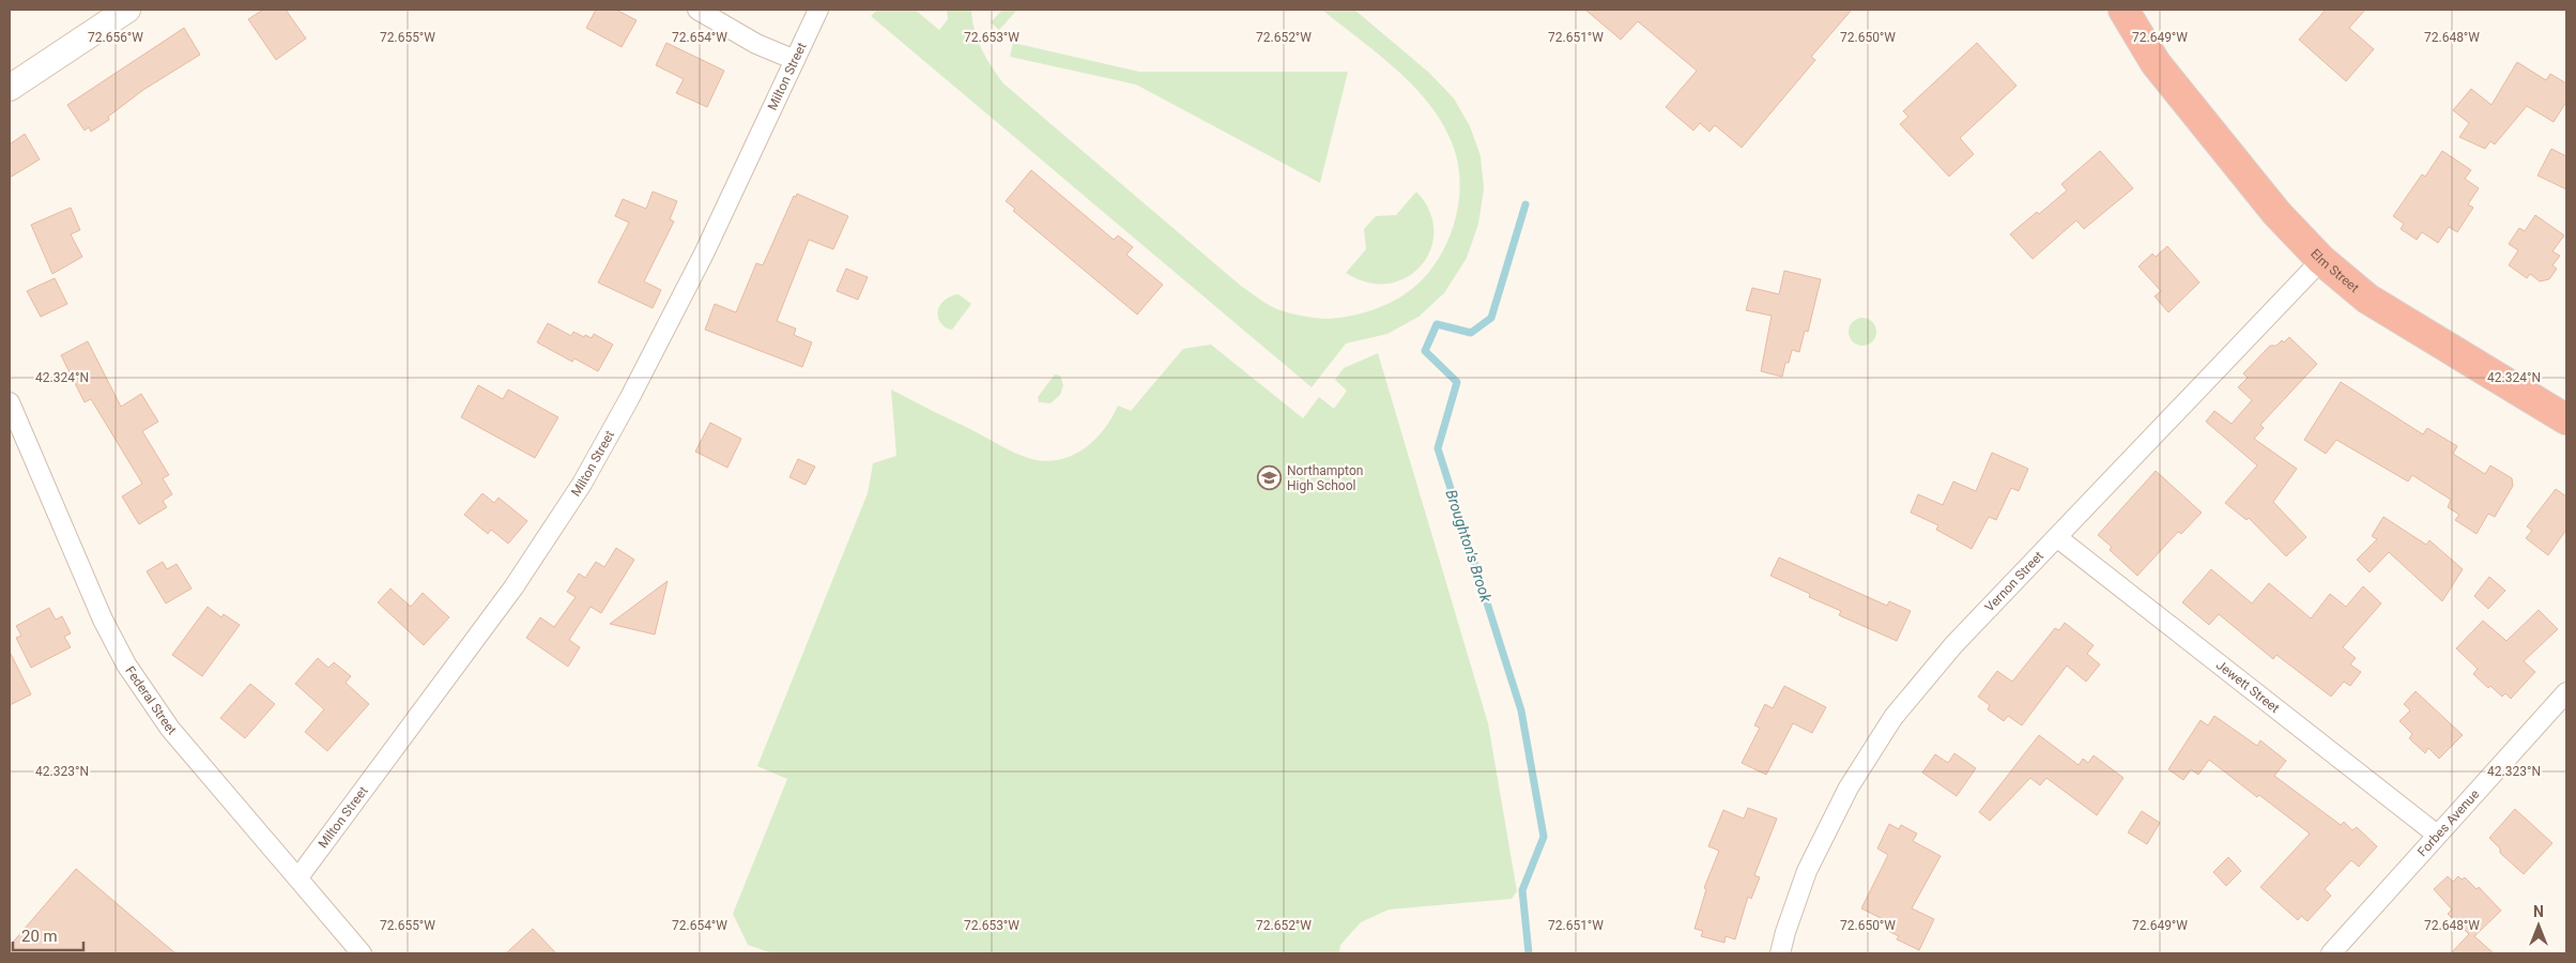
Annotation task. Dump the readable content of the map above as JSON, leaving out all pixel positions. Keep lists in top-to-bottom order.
{
  "streets": {
    "highway": ["Elm Street"],
    "street": [
      "Milton Street",
      "Vernon Street",
      "Jewett Street",
      "Federal Street",
      "Forbes Avenue"
    ]
  },
  "crossings": [
    ["Milton Street", "Federal Street"],
    ["Elm Street", "Vernon Street"],
    ["Vernon Street", "Jewett Street"],
    ["Jewett Street", "Forbes Avenue"]
  ],
  "water": ["Broughton's Brook"],
  "places": {
    "school or university": ["Northampton High School"]
  },
  "scale_bar": "20 m",
  "north": "top",
  "coordinates": [
    "72.656°W",
    "72.655°W",
    "72.654°W",
    "72.653°W",
    "72.652°W",
    "72.651°W",
    "72.650°W",
    "72.649°W",
    "72.648°W",
    "42.324°N",
    "42.323°N"
  ]
}
